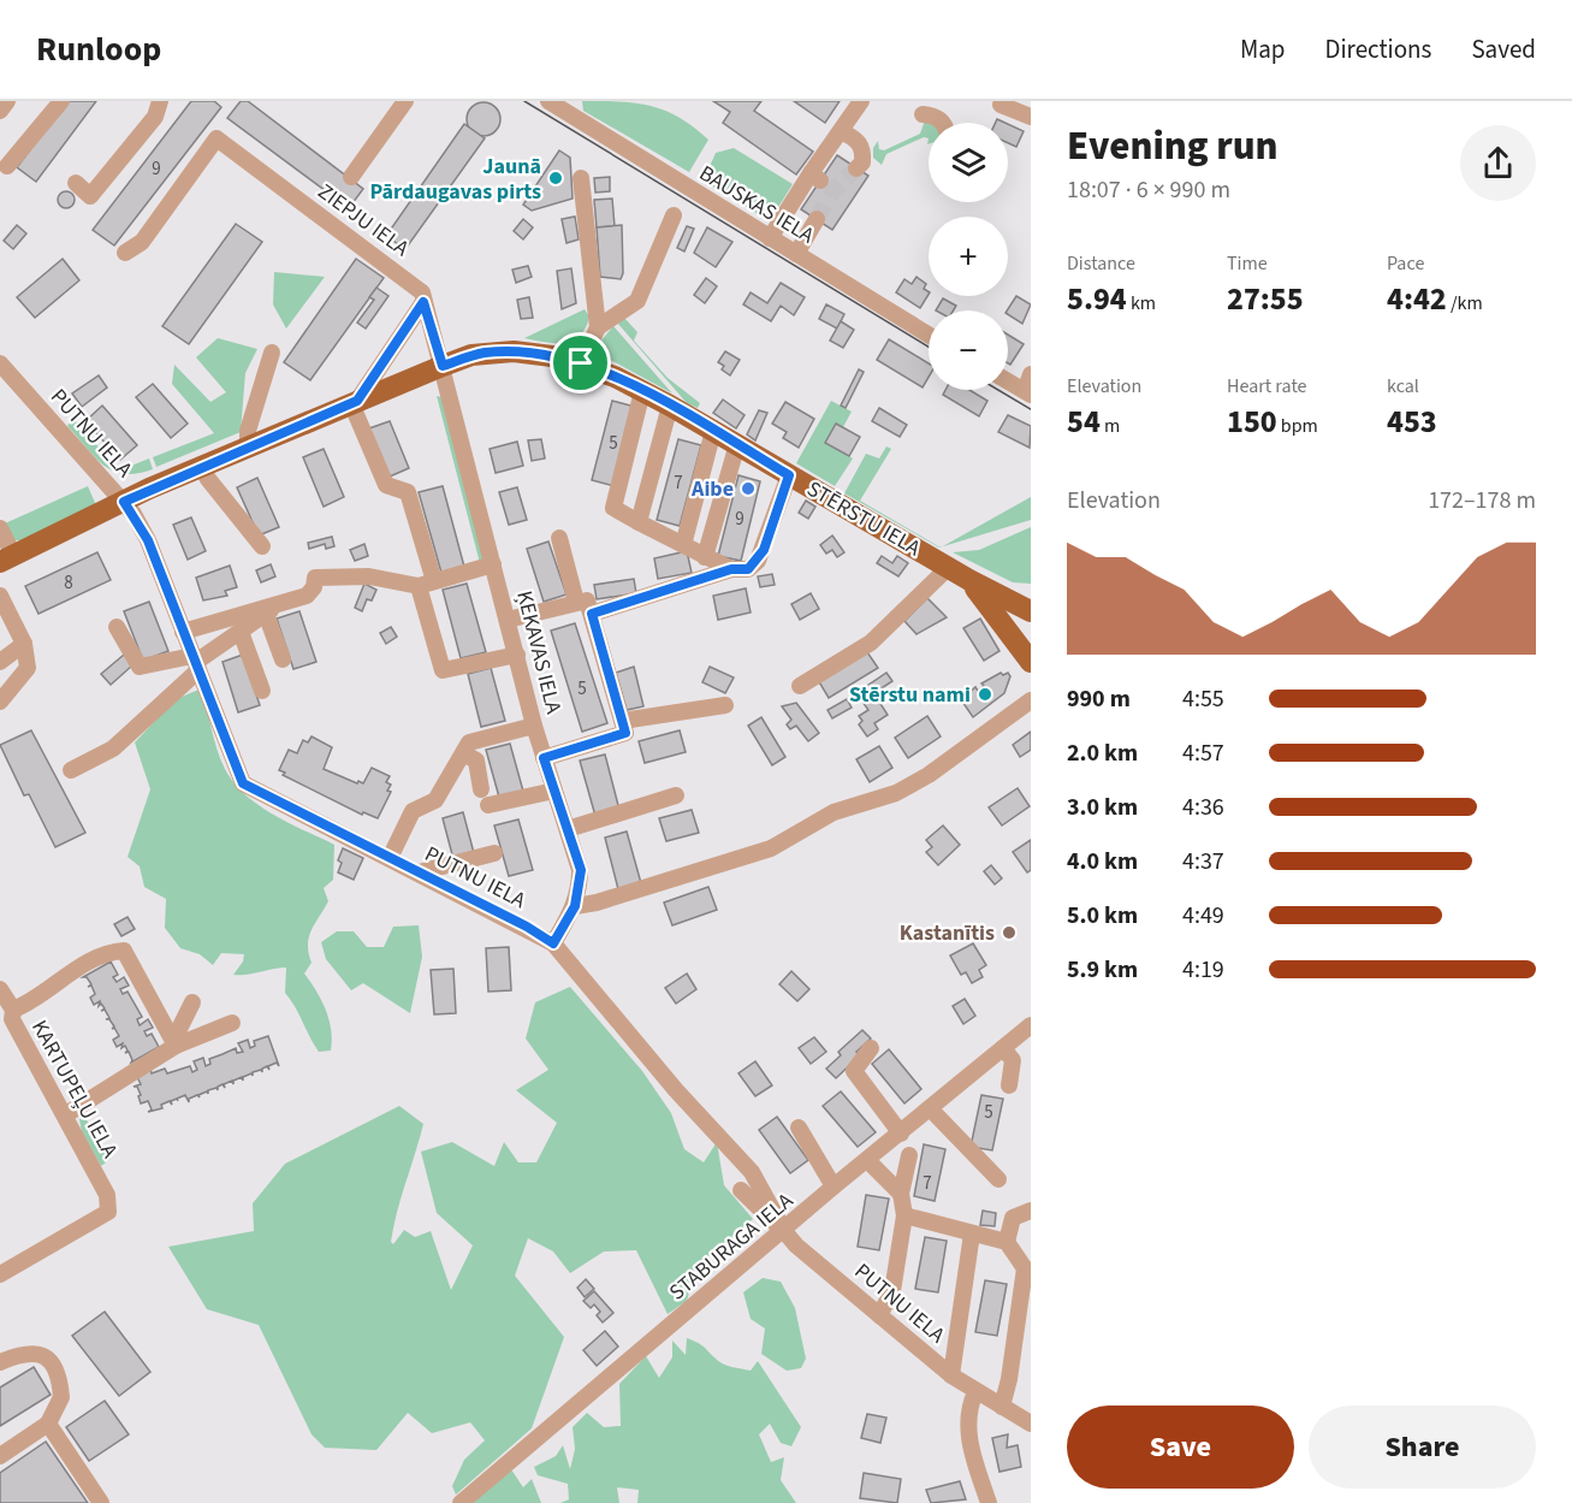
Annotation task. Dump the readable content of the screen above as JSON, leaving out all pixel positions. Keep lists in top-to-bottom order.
{
  "streets": {
    "main road": ["STĒRSTU IELA"],
    "street": [
      "BAUSKAS IELA",
      "ZIEPJU IELA",
      "PUTNU IELA",
      "ĶEKAVAS IELA",
      "KARTUPEĻU IELA",
      "STABURAGA IELA"
    ]
  },
  "crossings": [
    ["ZIEPJU IELA", "STĒRSTU IELA"],
    ["ZIEPJU IELA", "ĶEKAVAS IELA"],
    ["PUTNU IELA", "STĒRSTU IELA"],
    ["PUTNU IELA", "ĶEKAVAS IELA"],
    ["PUTNU IELA", "STABURAGA IELA"],
    ["STĒRSTU IELA", "ĶEKAVAS IELA"]
  ],
  "places": [
    "Jaunā Pārdaugavas pirts",
    "Aibe",
    "Stērstu nami",
    "Kastanītis"
  ],
  "house_numbers": [
    "9",
    "5",
    "7",
    "9",
    "8",
    "5",
    "5",
    "7"
  ],
  "page": {
    "header": "Runloop",
    "nav": ["Map", "Directions", "Saved"],
    "heading": ["Evening run", "18:07 · 6 × 990 m"],
    "map_buttons": ["+", "−"],
    "stats": [
      ["Distance", "5.94 km"],
      ["Time", "27:55"],
      ["Pace", "4:42 /km"],
      ["Elevation", "54 m"],
      ["Heart rate", "150 bpm"],
      ["kcal", "453"]
    ],
    "chart": ["Elevation", "172–178 m"],
    "list": [
      {
        "name": "990 m",
        "note": "4:55"
      },
      {
        "name": "2.0 km",
        "note": "4:57"
      },
      {
        "name": "3.0 km",
        "note": "4:36"
      },
      {
        "name": "4.0 km",
        "note": "4:37"
      },
      {
        "name": "5.0 km",
        "note": "4:49"
      },
      {
        "name": "5.9 km",
        "note": "4:19"
      }
    ],
    "buttons": ["Save", "Share"]
  }
}
